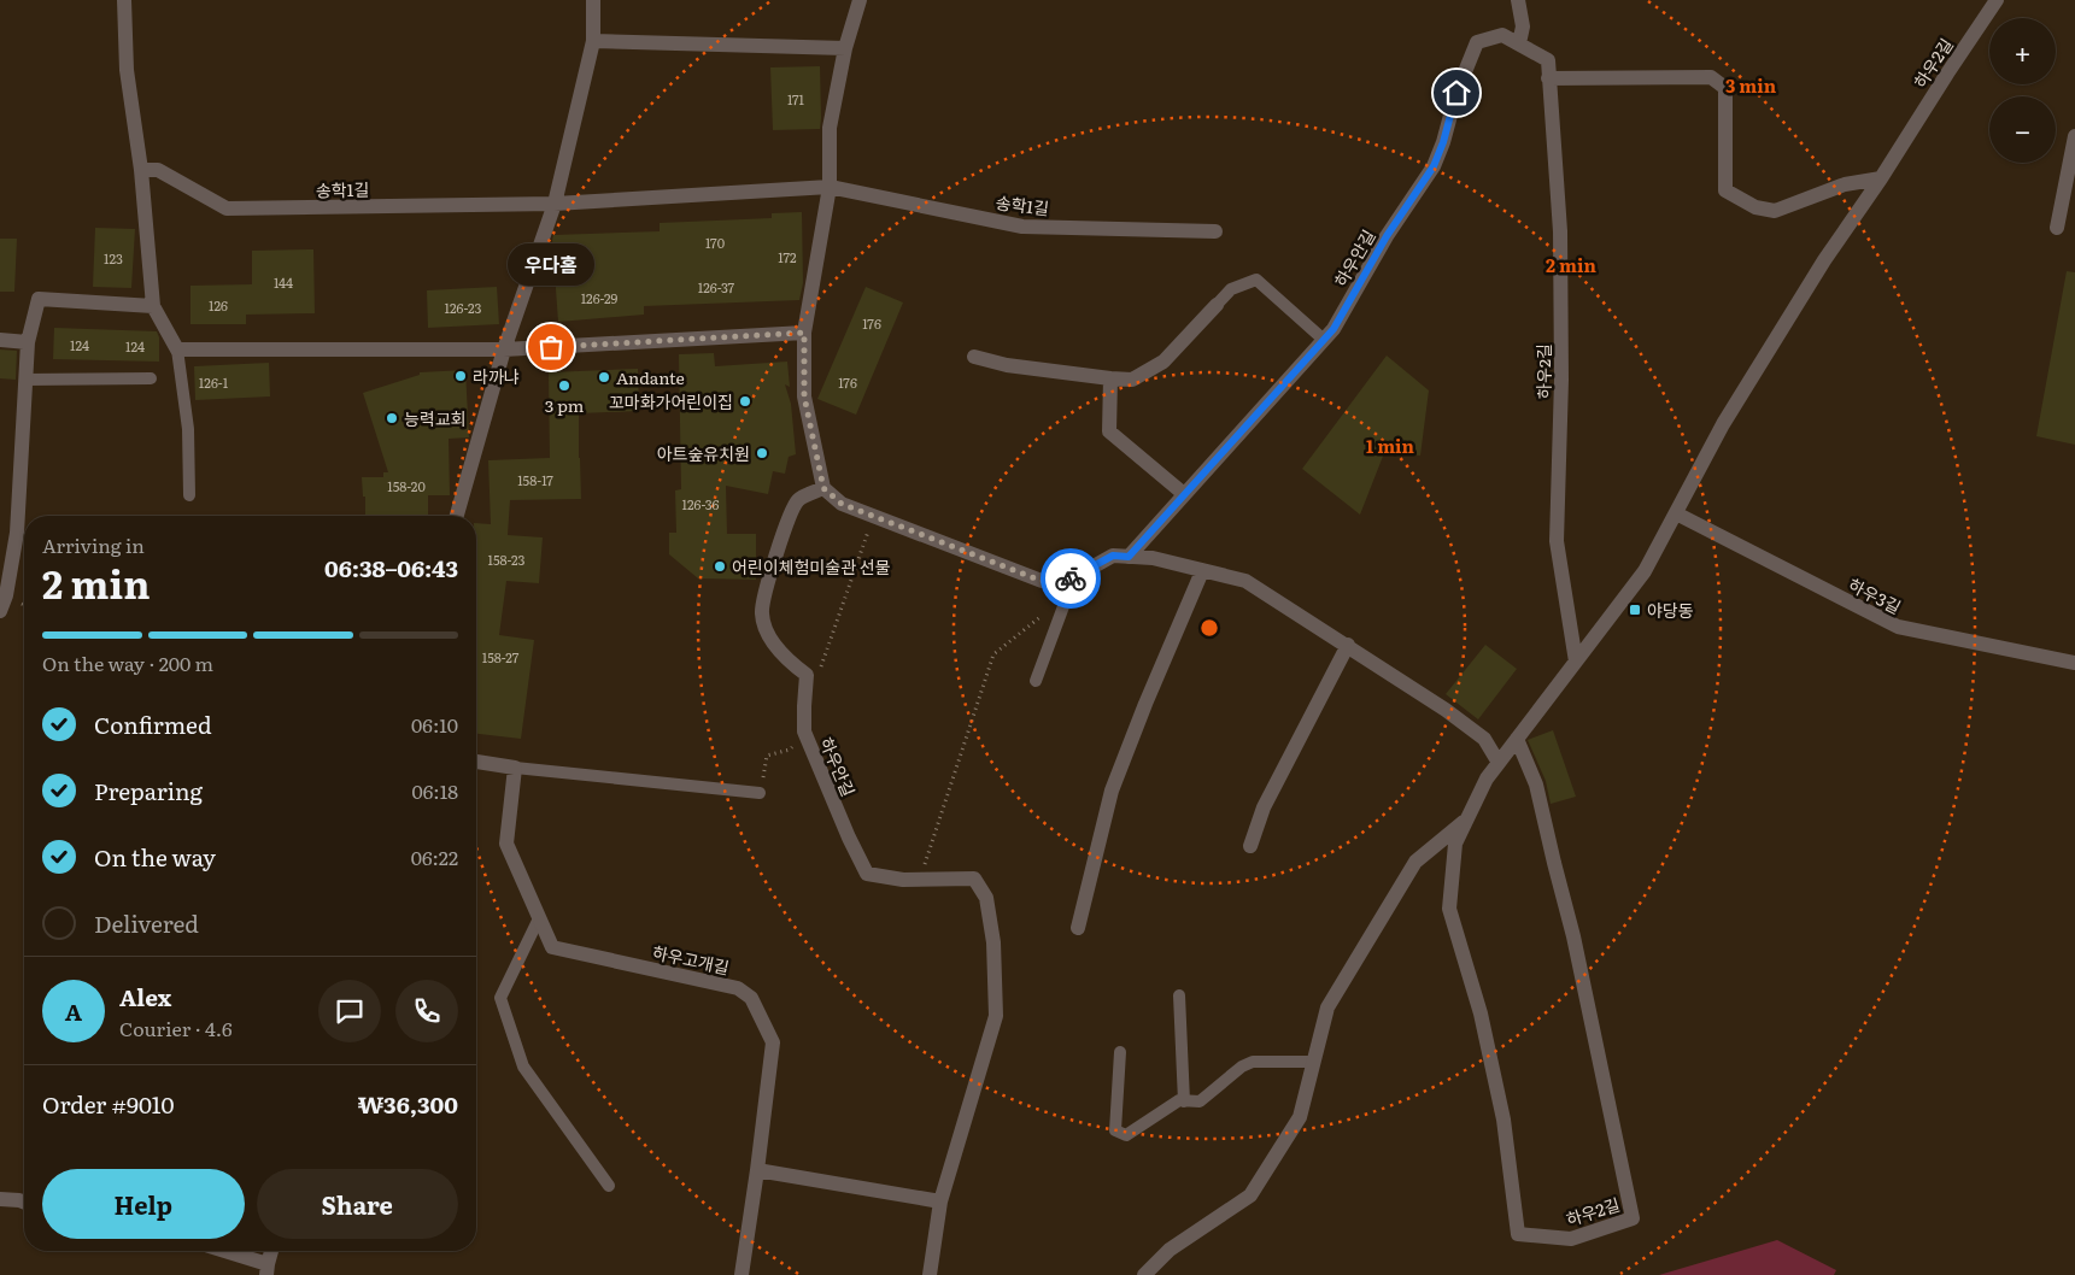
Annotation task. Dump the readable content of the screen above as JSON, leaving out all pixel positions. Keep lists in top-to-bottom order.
{
  "streets": {
    "street": [
      "하우2길",
      "송학1길",
      "하우안길",
      "하우3길",
      "하우고개길"
    ]
  },
  "crossings": [
    ["하우2길", "하우안길"],
    ["하우2길", "하우3길"]
  ],
  "places": {
    "other": [
      "우다홈",
      "라까냐",
      "Andante",
      "3 pm",
      "꼬마화가어린이집",
      "능력교회",
      "아트숲유치원",
      "어린이체험미술관 선물"
    ],
    "transit": ["야당동"]
  },
  "house_numbers": [
    "171",
    "170",
    "172",
    "123",
    "144",
    "126-37",
    "126-29",
    "126",
    "126-23",
    "176",
    "124",
    "124",
    "126-1",
    "176",
    "158-17",
    "158-20",
    "126-36",
    "158-23",
    "158-27"
  ],
  "page": {
    "map_buttons": ["+", "−"],
    "bubble": "우다홈",
    "heading": ["2 min", "Arriving in", "06:38–06:43"],
    "panel": [
      "Alex",
      "Courier · 4.6",
      "Order #9010",
      "₩36,300"
    ],
    "bar": "On the way · 200 m",
    "list": [
      ["Confirmed", "06:10"],
      ["Preparing", "06:18"],
      ["On the way", "06:22"],
      "Delivered"
    ],
    "round": "A",
    "buttons": ["Help", "Share"]
  },
  "rings": ["3 min", "2 min", "1 min"]
}
